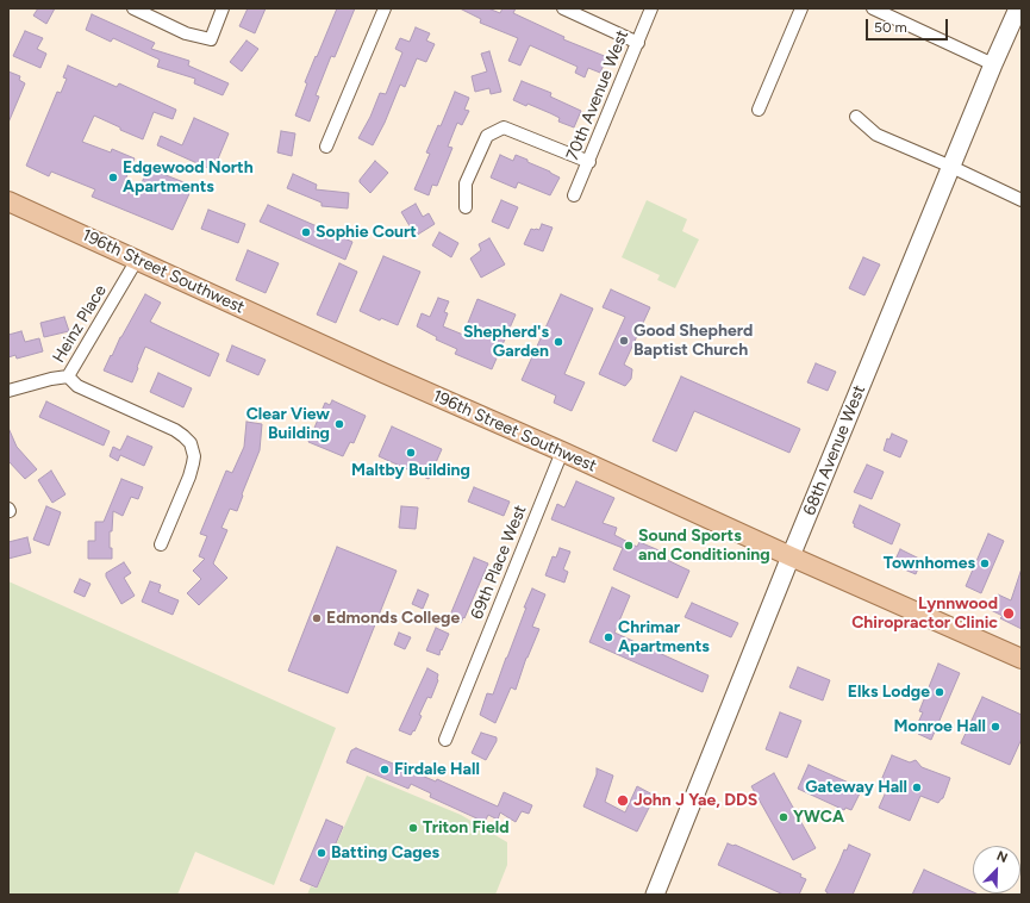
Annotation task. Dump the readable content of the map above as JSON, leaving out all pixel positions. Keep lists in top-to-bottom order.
{
  "streets": {
    "main road": ["196th Street Southwest"],
    "street": [
      "70th Avenue West",
      "Heinz Place",
      "68th Avenue West",
      "69th Place West"
    ]
  },
  "crossings": [
    ["196th Street Southwest", "Heinz Place"],
    ["196th Street Southwest", "68th Avenue West"],
    ["196th Street Southwest", "69th Place West"]
  ],
  "places": [
    "Edgewood North Apartments",
    "Sophie Court",
    "Good Shepherd Baptist Church",
    "Shepherd's Garden",
    "Clear View Building",
    "Maltby Building",
    "Sound Sports and Conditioning",
    "Townhomes",
    "Lynnwood Chiropractor Clinic",
    "Edmonds College",
    "Chrimar Apartments",
    "Elks Lodge",
    "Monroe Hall",
    "Firdale Hall",
    "Gateway Hall",
    "John J Yae, DDS",
    "YWCA",
    "Triton Field",
    "Batting Cages"
  ],
  "scale_bar": "50 m",
  "north": "top right"
}
